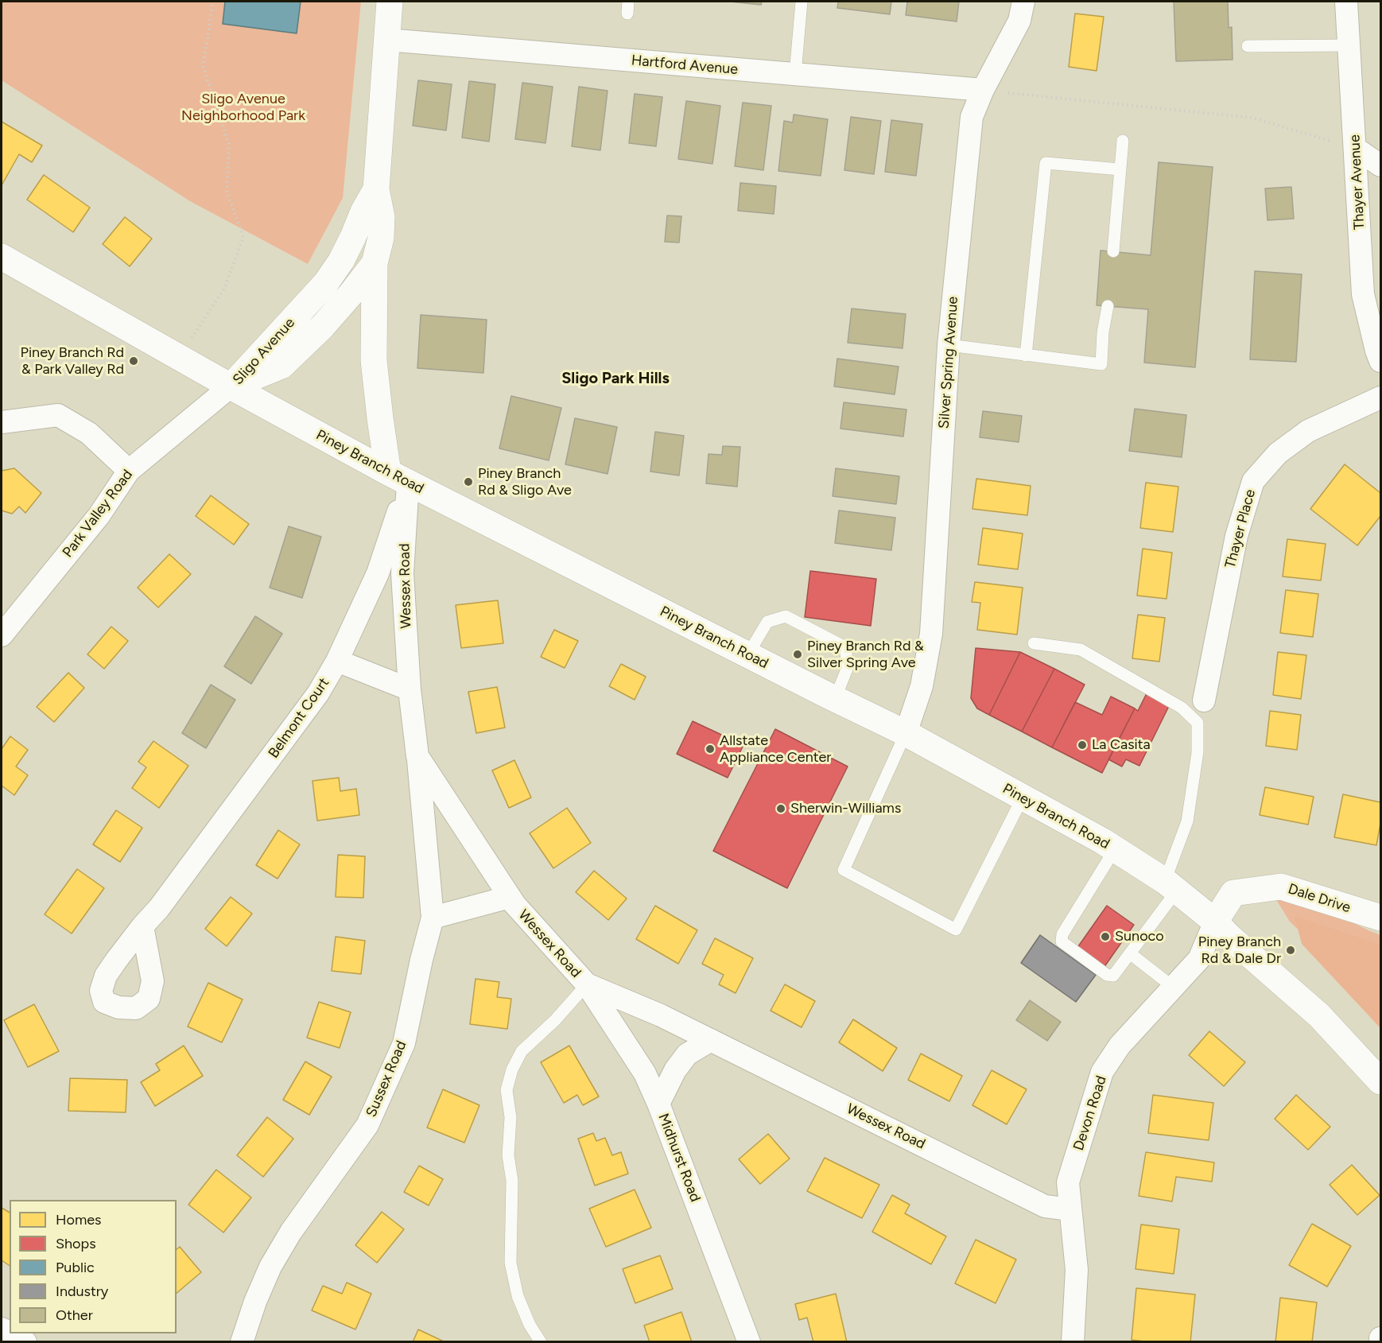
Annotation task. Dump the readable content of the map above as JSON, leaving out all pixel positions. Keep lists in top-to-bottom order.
{
  "streets": {
    "main road": ["Sligo Avenue", "Piney Branch Road", "Dale Drive"],
    "street": [
      "Hartford Avenue",
      "Thayer Avenue",
      "Silver Spring Avenue",
      "Park Valley Road",
      "Thayer Place",
      "Wessex Road",
      "Belmont Court",
      "Sussex Road",
      "Devon Road",
      "Midhurst Road"
    ]
  },
  "crossings": [
    ["Hartford Avenue", "Sligo Avenue"],
    ["Hartford Avenue", "Silver Spring Avenue"],
    ["Sligo Avenue", "Piney Branch Road"],
    ["Sligo Avenue", "Park Valley Road"],
    ["Silver Spring Avenue", "Piney Branch Road"],
    ["Piney Branch Road", "Park Valley Road"],
    ["Piney Branch Road", "Wessex Road"],
    ["Piney Branch Road", "Belmont Court"],
    ["Piney Branch Road", "Dale Drive"],
    ["Piney Branch Road", "Devon Road"],
    ["Wessex Road", "Belmont Court"],
    ["Wessex Road", "Sussex Road"],
    ["Wessex Road", "Devon Road"],
    ["Wessex Road", "Midhurst Road"],
    ["Dale Drive", "Devon Road"]
  ],
  "districts": ["Sligo Park Hills"],
  "parks": ["Sligo Avenue Neighborhood Park"],
  "places": [
    "Piney Branch Rd & Park Valley Rd",
    "Piney Branch Rd & Sligo Ave",
    "Piney Branch Rd & Silver Spring Ave",
    "La Casita",
    "Allstate Appliance Center",
    "Sherwin-Williams",
    "Sunoco",
    "Piney Branch Rd & Dale Dr"
  ],
  "legend": [
    "Homes",
    "Shops",
    "Public",
    "Industry",
    "Other"
  ]
}
